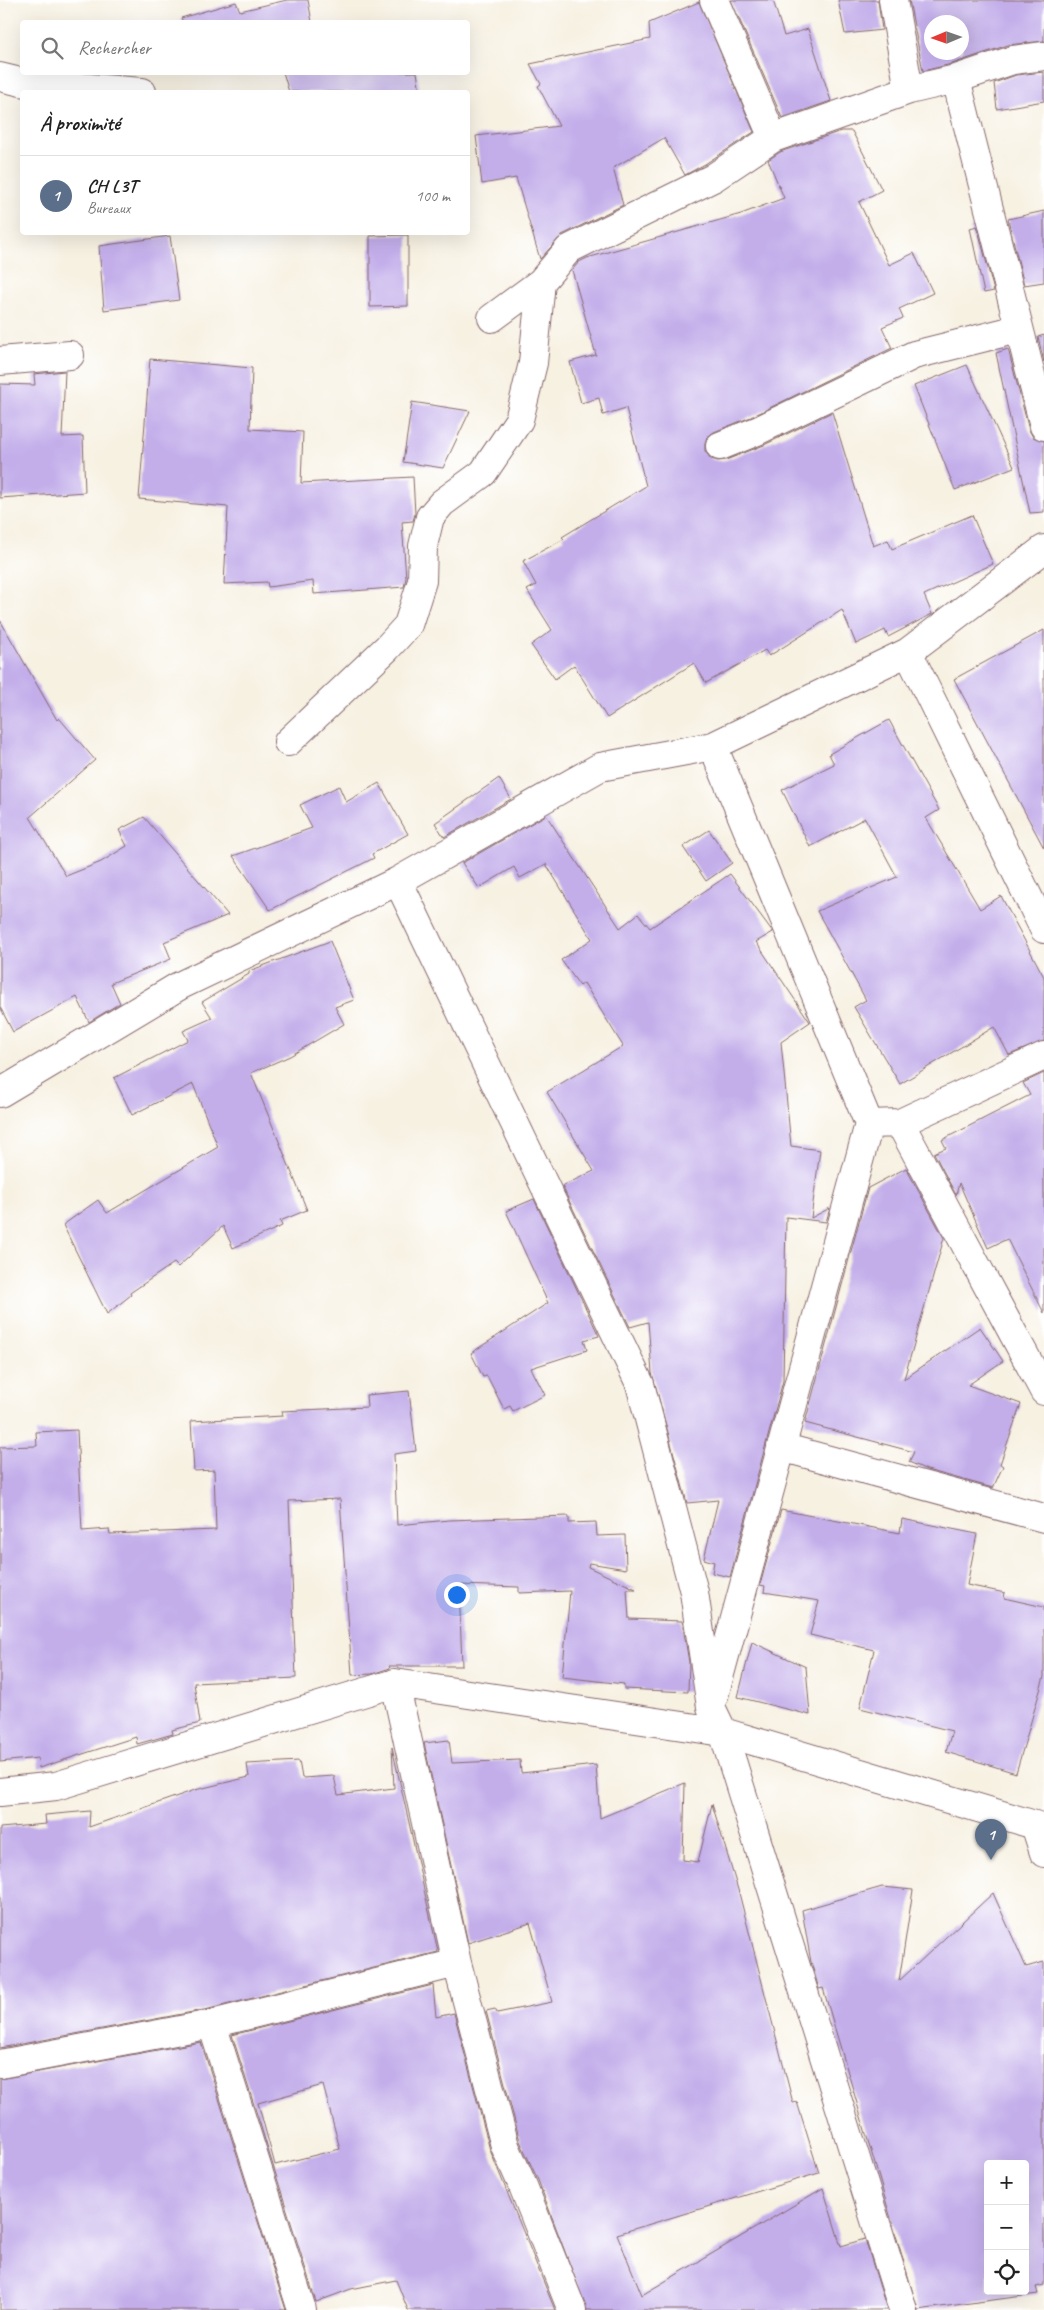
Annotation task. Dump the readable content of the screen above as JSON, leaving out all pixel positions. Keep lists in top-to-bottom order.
{
  "north": "left",
  "page": {
    "search": "Rechercher",
    "heading": "À proximité",
    "list": [
      {
        "mark": "1",
        "name": "CH L3T",
        "note": "Bureaux",
        "value": "100 m"
      }
    ],
    "pins": "1",
    "map_buttons": ["+", "−"]
  }
}
